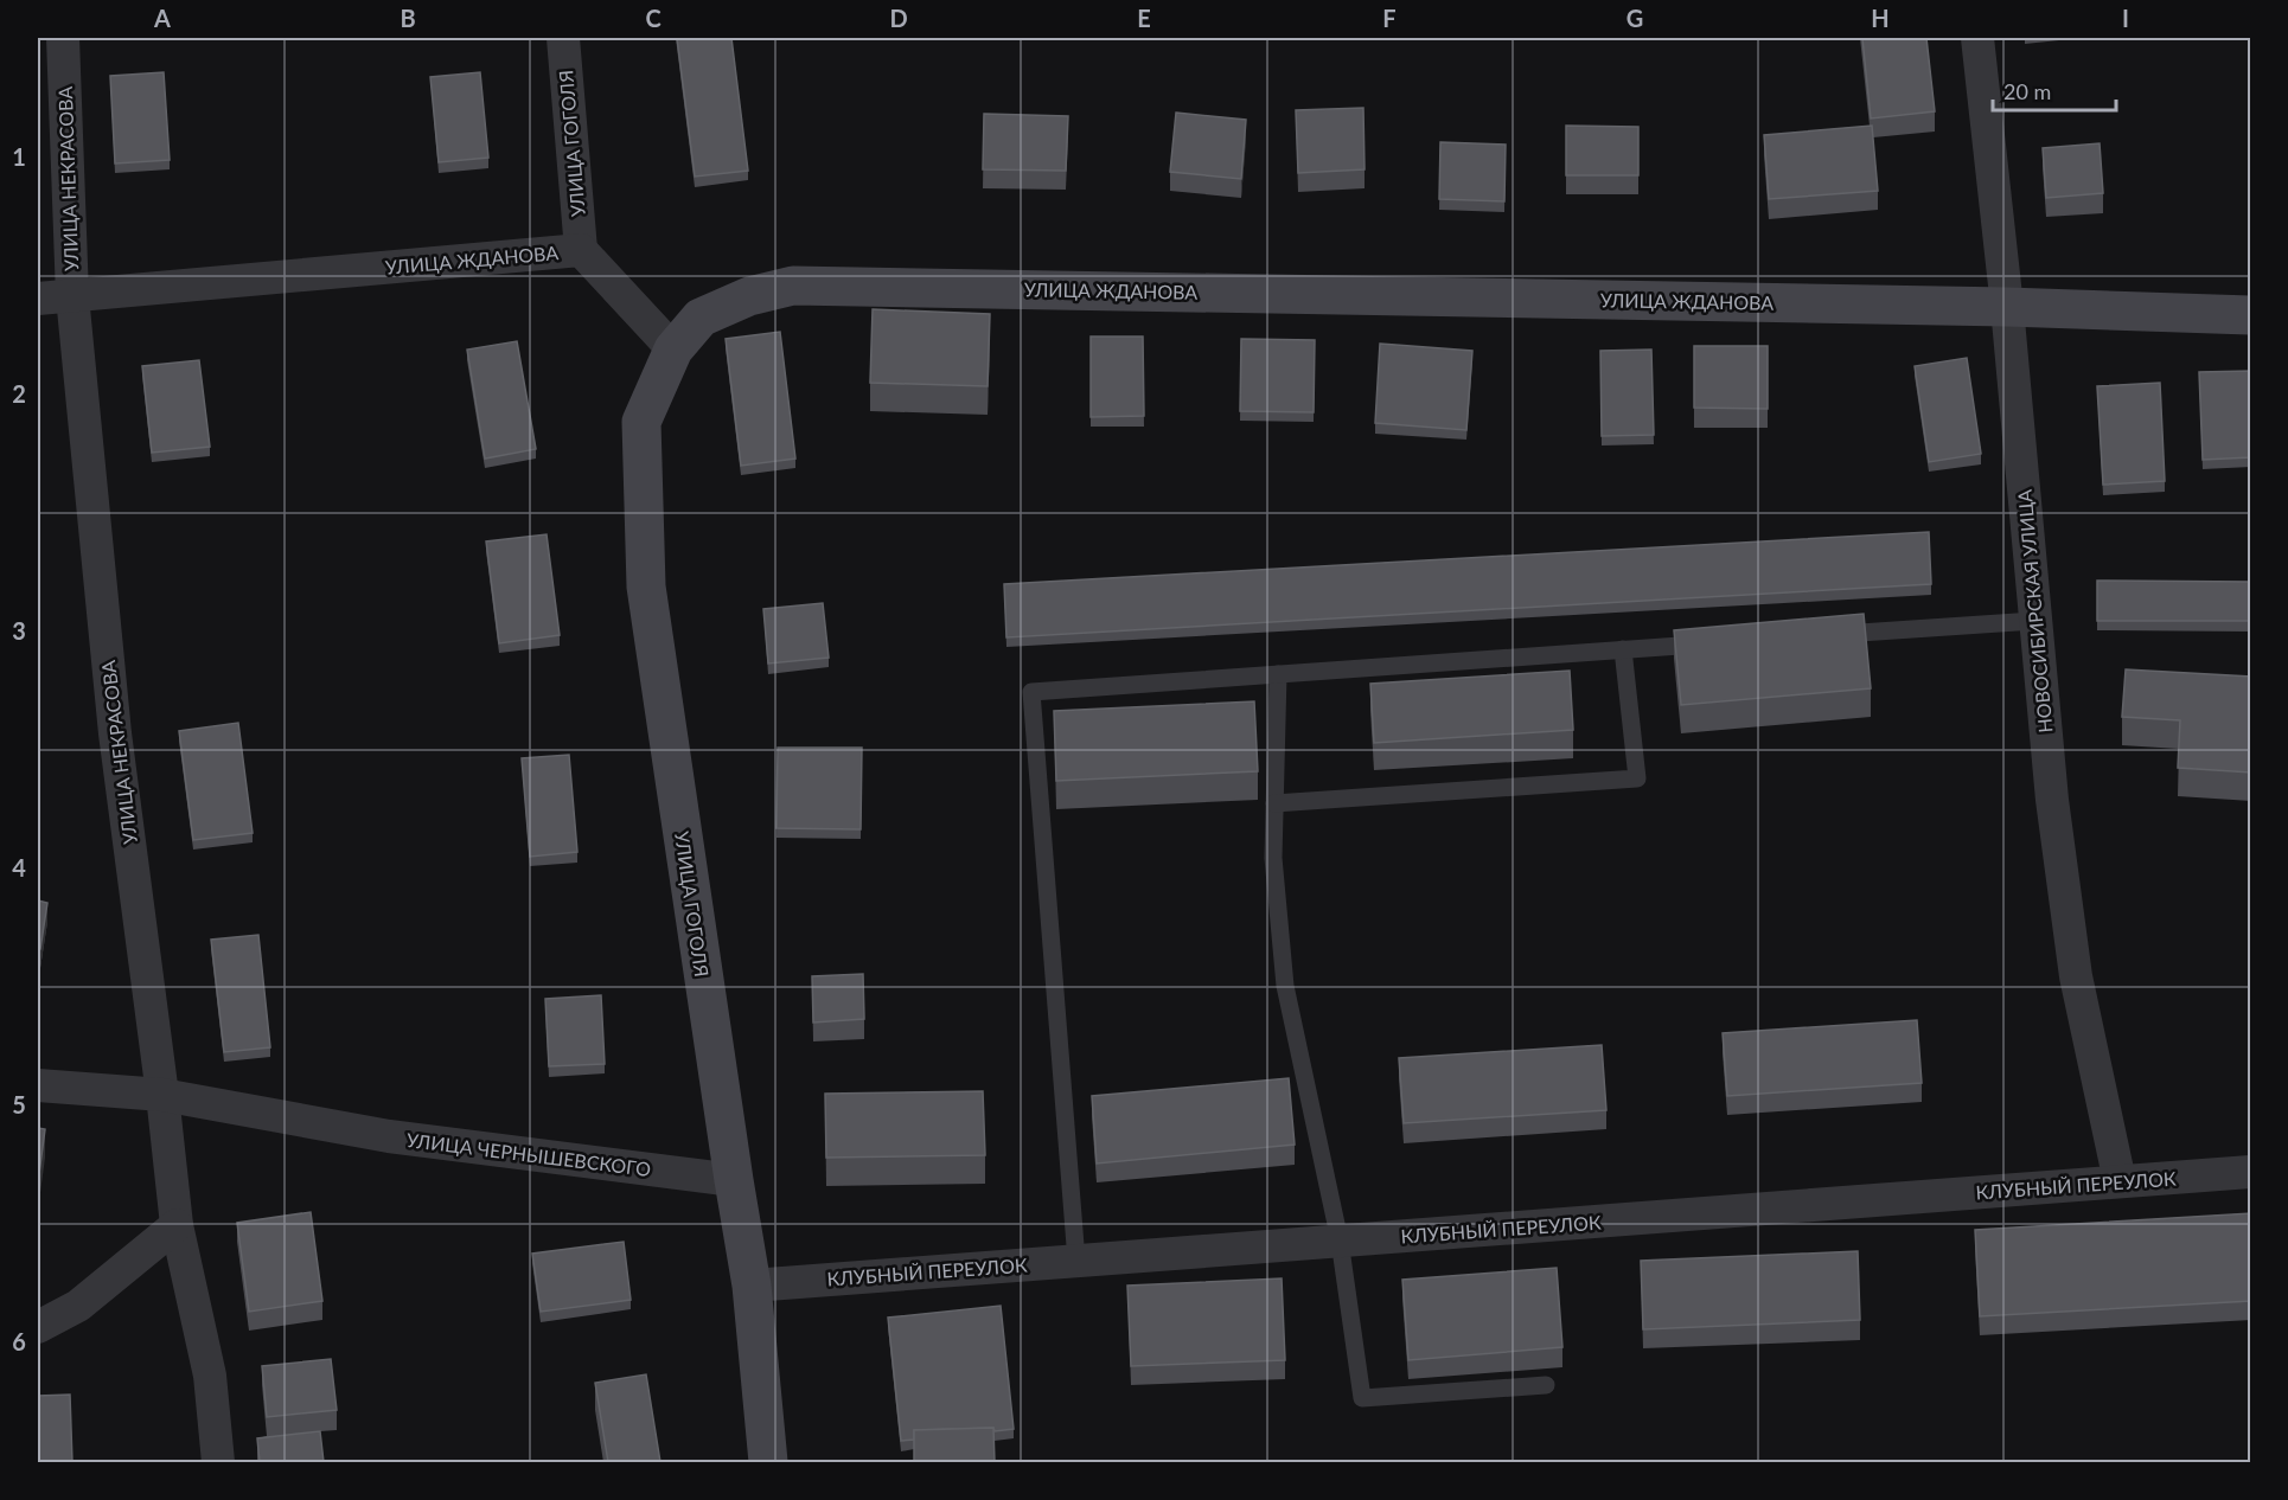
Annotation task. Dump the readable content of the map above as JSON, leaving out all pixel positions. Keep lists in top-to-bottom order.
{
  "streets": {
    "main road": ["УЛИЦА ГОГОЛЯ", "УЛИЦА ЖДАНОВА"],
    "street": [
      "УЛИЦА НЕКРАСОВА",
      "НОВОСИБИРСКАЯ УЛИЦА",
      "УЛИЦА ЧЕРНЫШЕВСКОГО",
      "КЛУБНЫЙ ПЕРЕУЛОК"
    ]
  },
  "crossings": [
    ["УЛИЦА ГОГОЛЯ", "УЛИЦА ЖДАНОВА"],
    ["УЛИЦА ГОГОЛЯ", "УЛИЦА ЧЕРНЫШЕВСКОГО"],
    ["УЛИЦА ГОГОЛЯ", "КЛУБНЫЙ ПЕРЕУЛОК"],
    ["УЛИЦА НЕКРАСОВА", "УЛИЦА ЖДАНОВА"],
    ["УЛИЦА НЕКРАСОВА", "УЛИЦА ЧЕРНЫШЕВСКОГО"],
    ["УЛИЦА ЖДАНОВА", "НОВОСИБИРСКАЯ УЛИЦА"],
    ["НОВОСИБИРСКАЯ УЛИЦА", "КЛУБНЫЙ ПЕРЕУЛОК"]
  ],
  "scale_bar": "20 m",
  "grid": {
    "columns": [
      "A",
      "B",
      "C",
      "D",
      "E",
      "F",
      "G",
      "H",
      "I"
    ],
    "rows": [
      "1",
      "2",
      "3",
      "4",
      "5",
      "6"
    ]
  }
}
